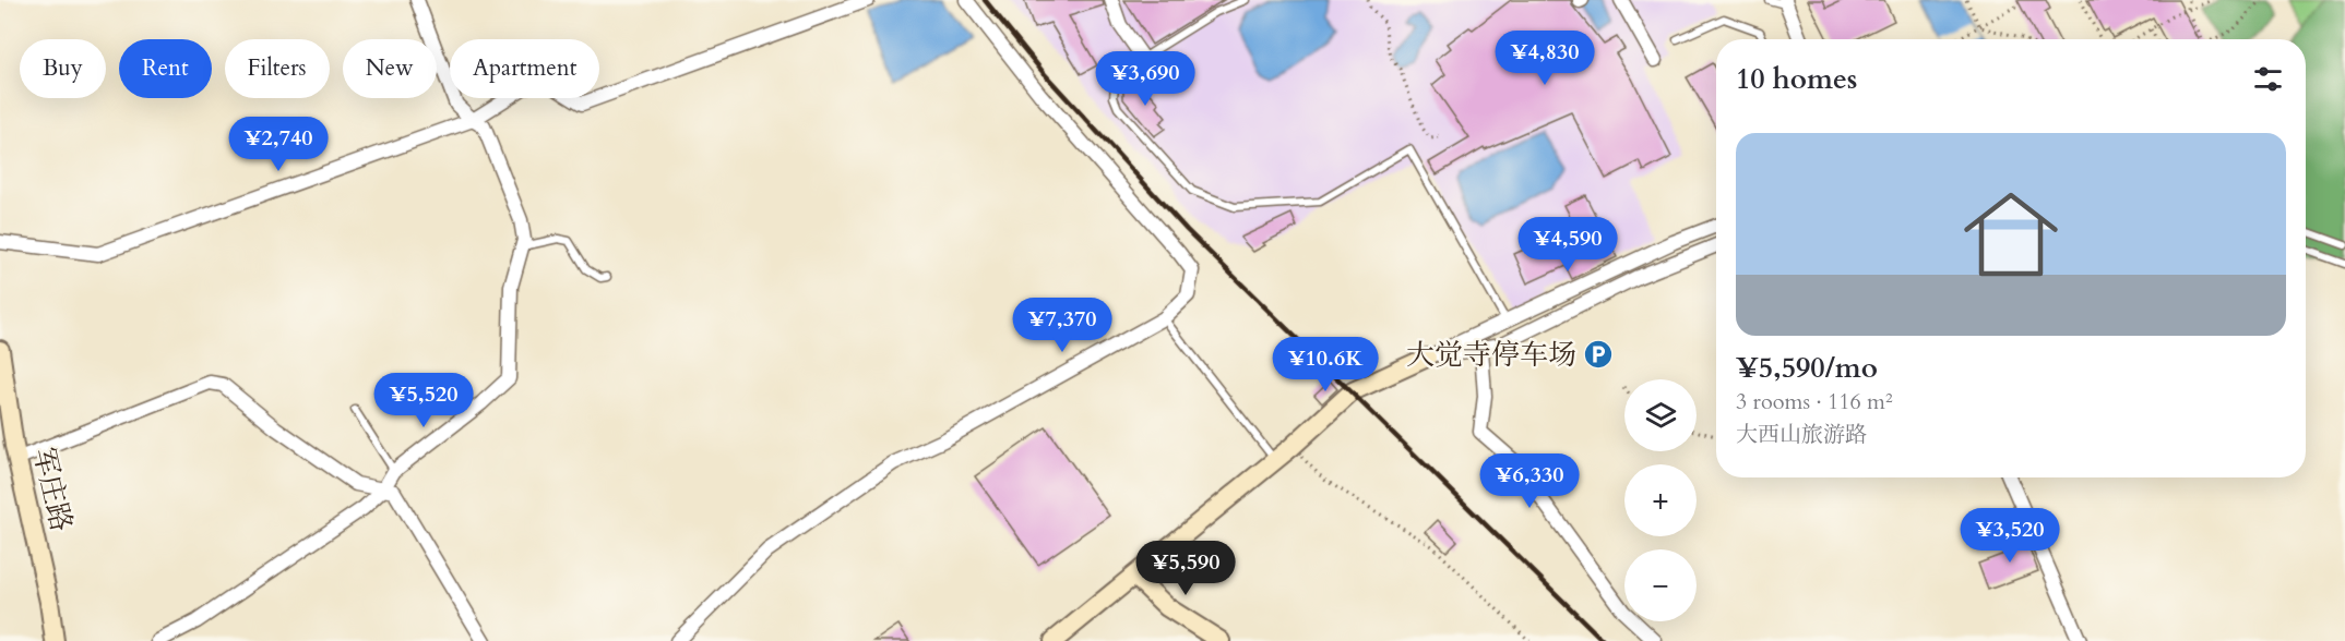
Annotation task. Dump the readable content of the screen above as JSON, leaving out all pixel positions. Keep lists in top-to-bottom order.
{
  "streets": {
    "street": ["军庄路"]
  },
  "places": {
    "parking": ["大觉寺停车场"]
  },
  "page": {
    "price": [
      "¥4,830",
      "¥3,690",
      "¥2,740",
      "¥4,590",
      "¥7,370",
      "¥10.6K",
      "¥5,520",
      "¥6,330",
      "¥3,520",
      "¥5,590"
    ],
    "chip": [
      "Buy",
      "Rent",
      "Filters",
      "New",
      "Apartment"
    ],
    "heading": "10 homes",
    "list": [
      {
        "name": "¥5,590/mo",
        "note": "3 rooms · 116 m² · 大西山旅游路"
      }
    ],
    "map_buttons": ["+", "−"]
  }
}
